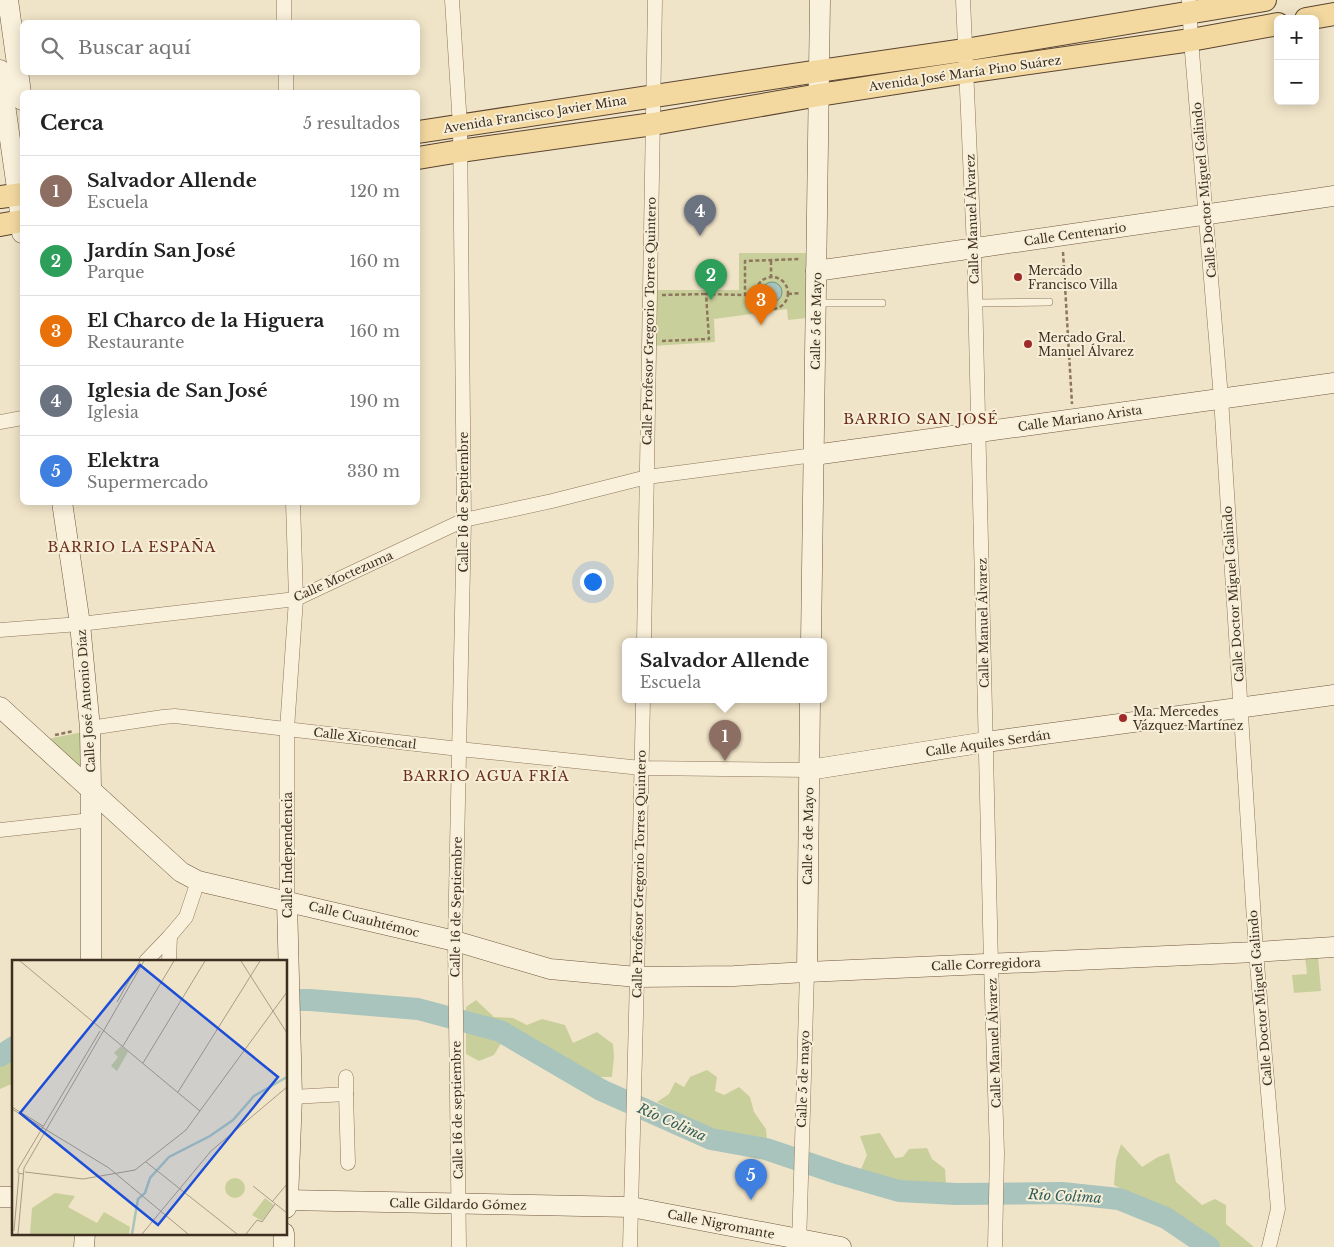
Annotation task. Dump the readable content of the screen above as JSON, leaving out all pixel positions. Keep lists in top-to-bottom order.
{
  "streets": {
    "main road": ["Avenida José María Pino Suárez", "Avenida Francisco Javier Mina"],
    "street": [
      "Calle Doctor Miguel Galindo",
      "Calle Manuel Álvarez",
      "Calle Centenario",
      "Calle Profesor Gregorio Torres Quintero",
      "Calle 5 de Mayo",
      "Calle Mariano Arista",
      "Calle 16 de Septiembre",
      "Calle Moctezuma",
      "Calle José Antonio Díaz",
      "Calle Xicotencatl",
      "Calle Aquiles Serdán",
      "Calle Independencia",
      "Calle Cuauhtémoc",
      "Calle Corregidora",
      "Calle 5 de mayo",
      "Calle 16 de septiembre",
      "Calle Gildardo Gómez",
      "Calle Nigromante"
    ]
  },
  "crossings": [
    ["Avenida José María Pino Suárez", "Avenida Francisco Javier Mina"],
    ["Avenida José María Pino Suárez", "Calle Doctor Miguel Galindo"],
    ["Avenida José María Pino Suárez", "Calle Manuel Álvarez"],
    ["Avenida José María Pino Suárez", "Calle Profesor Gregorio Torres Quintero"],
    ["Avenida José María Pino Suárez", "Calle 5 de Mayo"],
    ["Avenida Francisco Javier Mina", "Calle Profesor Gregorio Torres Quintero"],
    ["Avenida Francisco Javier Mina", "Calle 16 de Septiembre"],
    ["Calle Doctor Miguel Galindo", "Calle Centenario"],
    ["Calle Doctor Miguel Galindo", "Calle Mariano Arista"],
    ["Calle Doctor Miguel Galindo", "Calle Aquiles Serdán"],
    ["Calle Doctor Miguel Galindo", "Calle Corregidora"],
    ["Calle Manuel Álvarez", "Calle Centenario"],
    ["Calle Manuel Álvarez", "Calle Mariano Arista"],
    ["Calle Manuel Álvarez", "Calle Aquiles Serdán"],
    ["Calle Manuel Álvarez", "Calle Corregidora"],
    ["Calle Centenario", "Calle 5 de Mayo"],
    ["Calle Profesor Gregorio Torres Quintero", "Calle Mariano Arista"],
    ["Calle Profesor Gregorio Torres Quintero", "Calle Moctezuma"],
    ["Calle Profesor Gregorio Torres Quintero", "Calle Xicotencatl"],
    ["Calle Profesor Gregorio Torres Quintero", "Calle Aquiles Serdán"],
    ["Calle Profesor Gregorio Torres Quintero", "Calle Cuauhtémoc"],
    ["Calle Profesor Gregorio Torres Quintero", "Calle Corregidora"],
    ["Calle Profesor Gregorio Torres Quintero", "Calle Gildardo Gómez"],
    ["Calle Profesor Gregorio Torres Quintero", "Calle Nigromante"],
    ["Calle 5 de Mayo", "Calle Mariano Arista"],
    ["Calle 5 de Mayo", "Calle Aquiles Serdán"],
    ["Calle 5 de Mayo", "Calle Corregidora"],
    ["Calle 5 de Mayo", "Calle 5 de mayo"],
    ["Calle Mariano Arista", "Calle Moctezuma"],
    ["Calle 16 de Septiembre", "Calle Moctezuma"],
    ["Calle 16 de Septiembre", "Calle Xicotencatl"],
    ["Calle 16 de Septiembre", "Calle Cuauhtémoc"],
    ["Calle 16 de Septiembre", "Calle 16 de septiembre"],
    ["Calle Moctezuma", "Calle José Antonio Díaz"],
    ["Calle Moctezuma", "Calle Independencia"],
    ["Calle José Antonio Díaz", "Calle Xicotencatl"],
    ["Calle José Antonio Díaz", "Calle Cuauhtémoc"],
    ["Calle Xicotencatl", "Calle Aquiles Serdán"],
    ["Calle Xicotencatl", "Calle Independencia"],
    ["Calle Independencia", "Calle Cuauhtémoc"],
    ["Calle Cuauhtémoc", "Calle Corregidora"],
    ["Calle Corregidora", "Calle 5 de mayo"],
    ["Calle 5 de mayo", "Calle Nigromante"],
    ["Calle 16 de septiembre", "Calle Gildardo Gómez"],
    ["Calle Gildardo Gómez", "Calle Nigromante"]
  ],
  "districts": ["BARRIO SAN JOSÉ", "BARRIO LA ESPAÑA", "BARRIO AGUA FRÍA"],
  "water": ["Río Colima"],
  "places": ["Mercado Francisco Villa", "Mercado Gral. Manuel Álvarez", "Ma. Mercedes Vázquez Martínez"],
  "page": {
    "map_buttons": ["+", "−"],
    "search": "Buscar aquí",
    "heading": ["Cerca", "5 resultados"],
    "list": [
      {
        "mark": "1",
        "name": "Salvador Allende",
        "note": "Escuela",
        "value": "120 m"
      },
      {
        "mark": "2",
        "name": "Jardín San José",
        "note": "Parque",
        "value": "160 m"
      },
      {
        "mark": "3",
        "name": "El Charco de la Higuera",
        "note": "Restaurante",
        "value": "160 m"
      },
      {
        "mark": "4",
        "name": "Iglesia de San José",
        "note": "Iglesia",
        "value": "190 m"
      },
      {
        "mark": "5",
        "name": "Elektra",
        "note": "Supermercado",
        "value": "330 m"
      }
    ],
    "pins": [
      "4",
      "2",
      "3",
      "1",
      "5"
    ],
    "popup": ["Salvador Allende", "Escuela"]
  }
}
